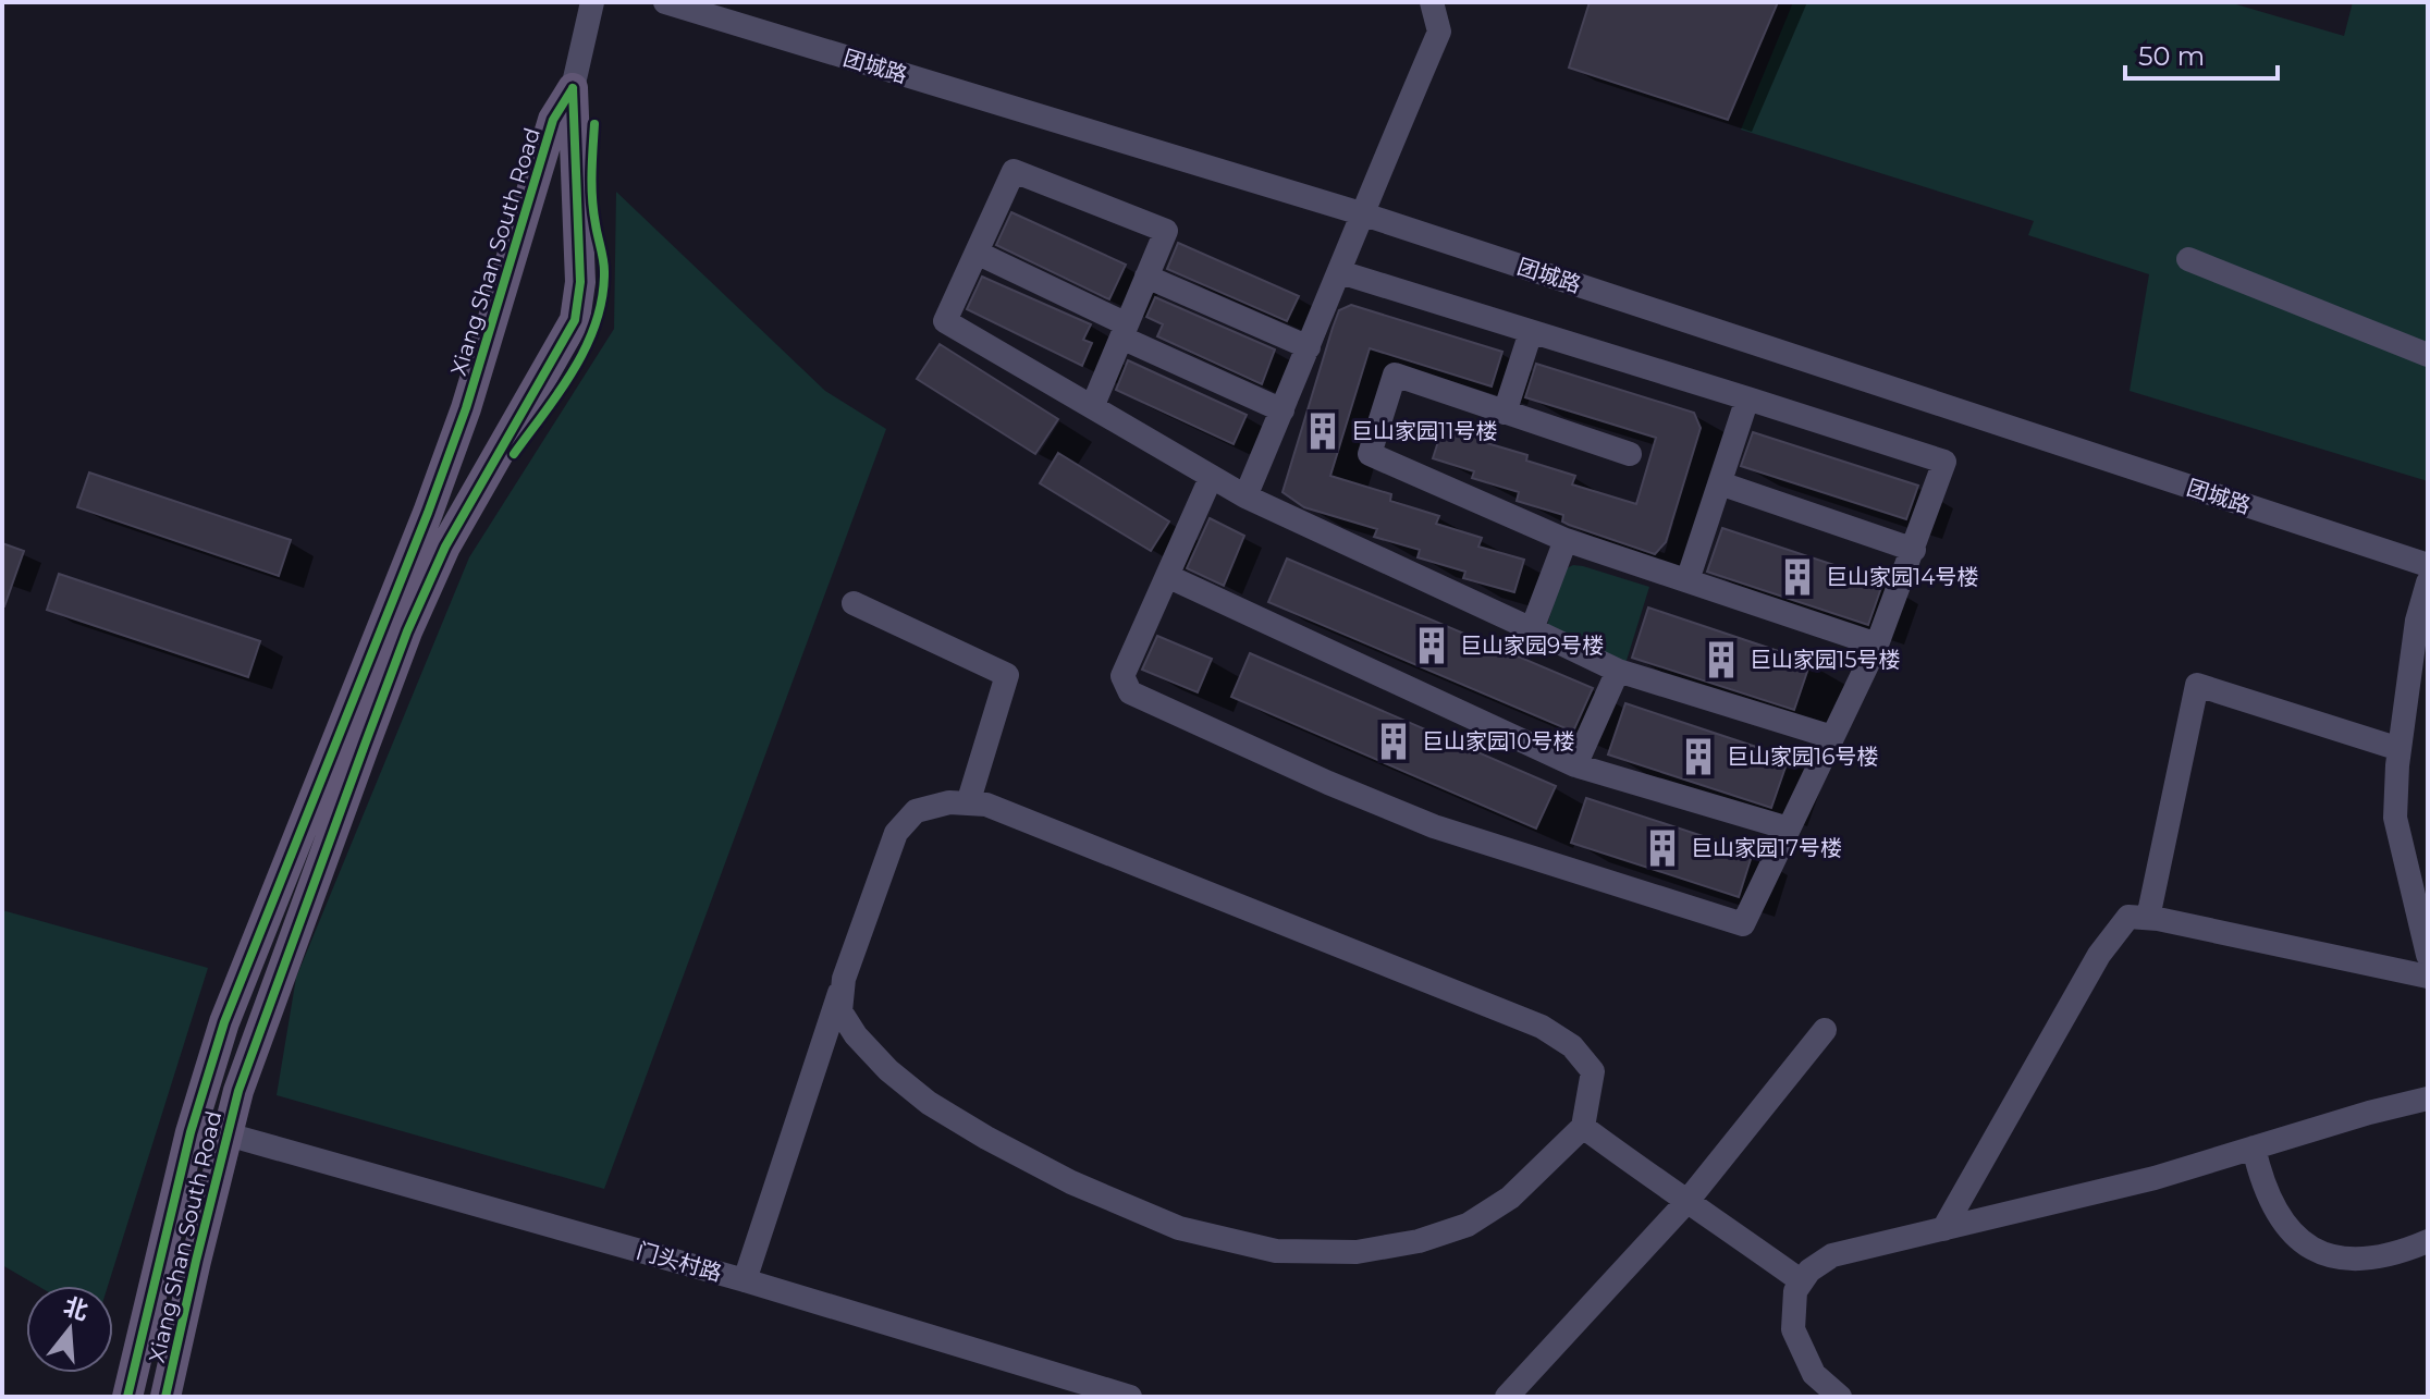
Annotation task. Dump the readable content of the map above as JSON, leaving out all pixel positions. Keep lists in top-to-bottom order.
{
  "streets": {
    "main road": ["Xiang Shan South Road"],
    "street": ["团城路", "门头村路"]
  },
  "crossings": [
    ["Xiang Shan South Road", "门头村路"]
  ],
  "places": {
    "building": [
      "巨山家园11号楼",
      "巨山家园14号楼",
      "巨山家园9号楼",
      "巨山家园15号楼",
      "巨山家园10号楼",
      "巨山家园16号楼",
      "巨山家园17号楼"
    ]
  },
  "scale_bar": "50 m",
  "north": "top"
}
